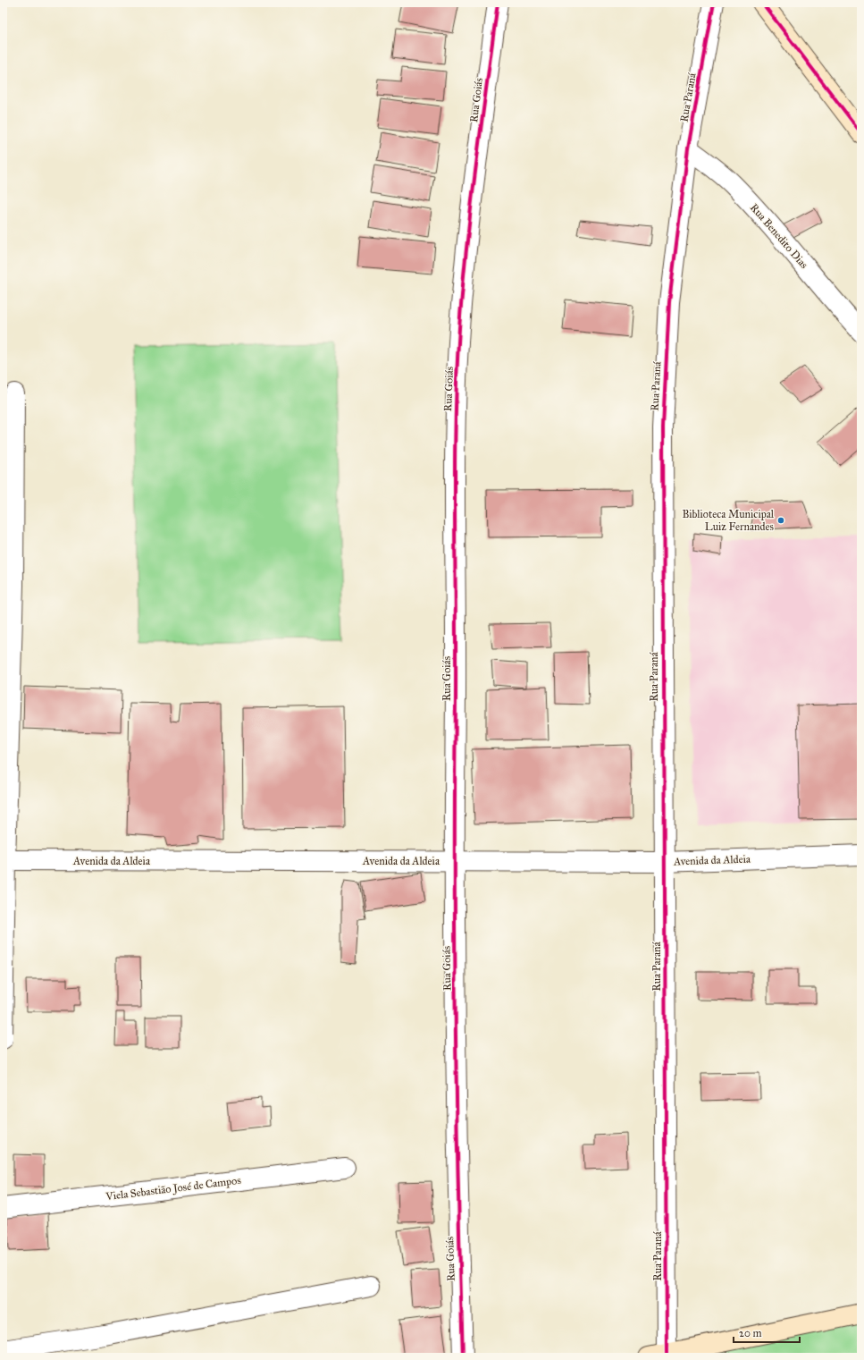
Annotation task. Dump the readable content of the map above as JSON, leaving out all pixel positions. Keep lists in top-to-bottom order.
{
  "streets": {
    "street": [
      "Rua Paraná",
      "Rua Goiás",
      "Rua Benedito Dias",
      "Avenida da Aldeia",
      "Viela Sebastião José de Campos"
    ]
  },
  "crossings": [
    ["Rua Paraná", "Rua Benedito Dias"],
    ["Rua Paraná", "Avenida da Aldeia"],
    ["Rua Goiás", "Avenida da Aldeia"]
  ],
  "places": ["Biblioteca Municipal Luiz Fernandes"],
  "scale_bar": "20 m"
}
